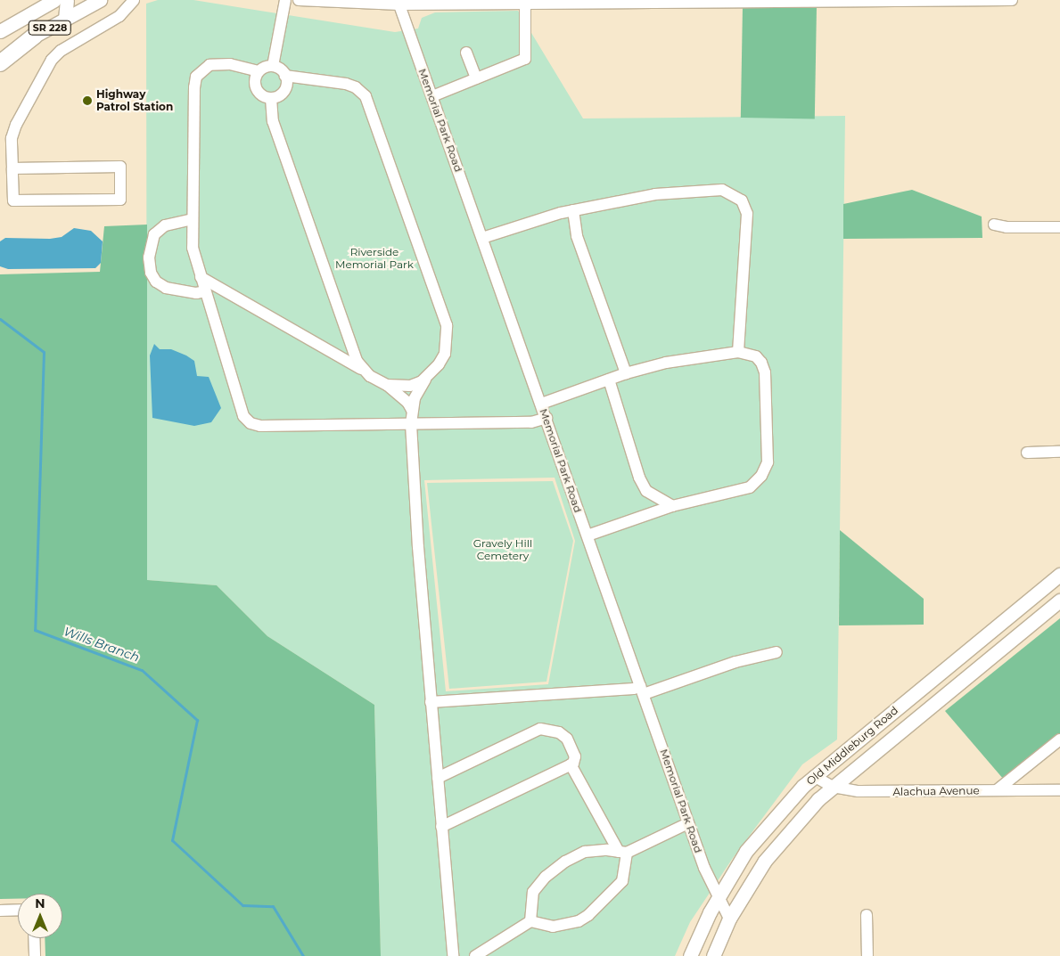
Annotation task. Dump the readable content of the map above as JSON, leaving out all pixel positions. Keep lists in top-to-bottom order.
{
  "streets": {
    "main road": ["SR 228", "Old Middleburg Road"],
    "street": ["Memorial Park Road", "Alachua Avenue"]
  },
  "crossings": [
    ["Memorial Park Road", "Old Middleburg Road"],
    ["Old Middleburg Road", "Alachua Avenue"]
  ],
  "water": ["Wills Branch"],
  "parks": ["Riverside Memorial Park", "Gravely Hill Cemetery"],
  "places": ["Highway Patrol Station"],
  "north": "top"
}
